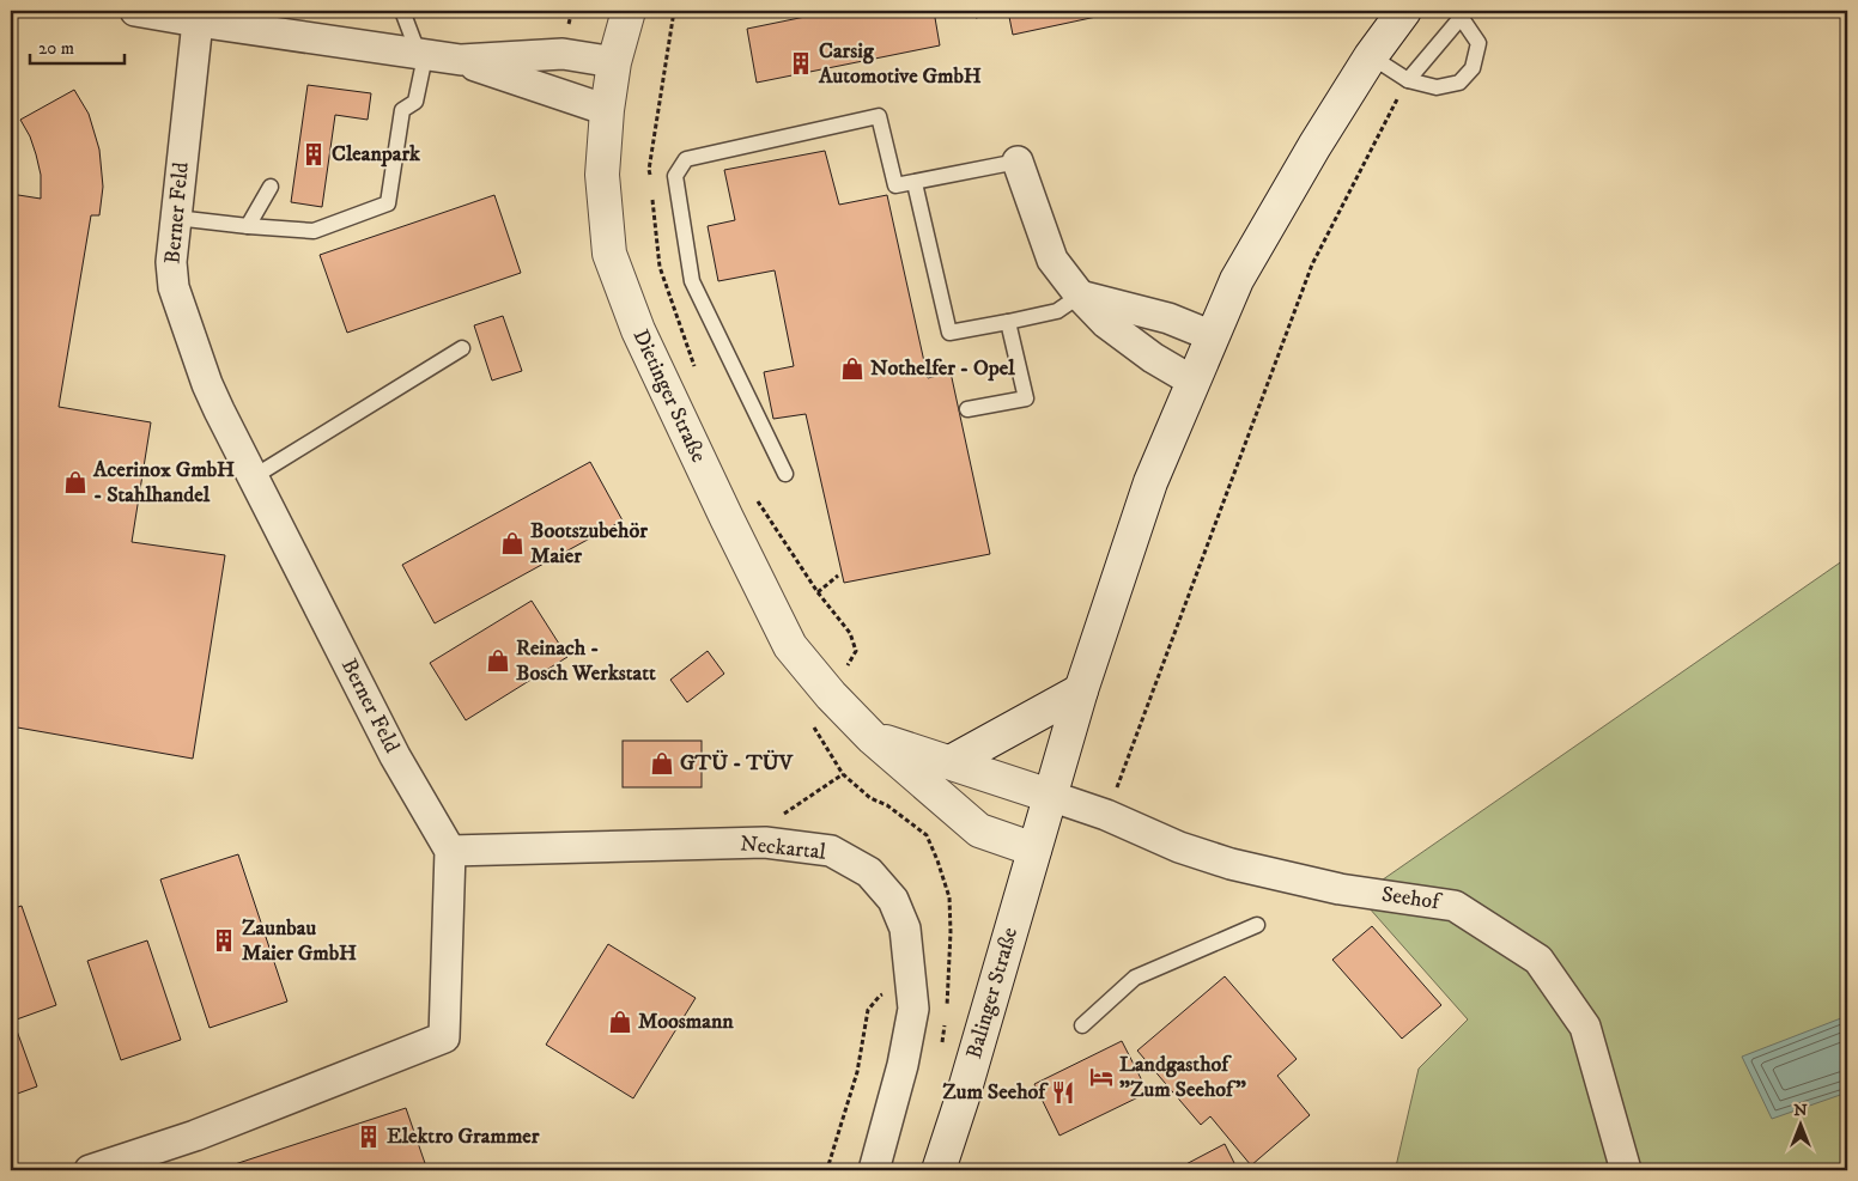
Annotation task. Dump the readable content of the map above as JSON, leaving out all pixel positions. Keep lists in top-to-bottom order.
{
  "streets": {
    "main road": ["Dietinger Straße", "Balinger Straße"],
    "street": ["Berner Feld", "Neckartal", "Seehof"]
  },
  "crossings": [
    ["Berner Feld", "Neckartal"],
    ["Dietinger Straße", "Seehof"],
    ["Dietinger Straße", "Balinger Straße"],
    ["Seehof", "Balinger Straße"]
  ],
  "places": {
    "building": [
      "Carsig Automotive GmbH",
      "Cleanpark",
      "Zaunbau Maier GmbH",
      "Elektro Grammer"
    ],
    "shop": [
      "Nothelfer - Opel",
      "Acerinox GmbH - Stahlhandel",
      "Bootszubehör Maier",
      "Reinach - Bosch Werkstatt",
      "GTÜ - TÜV",
      "Moosmann"
    ],
    "hotel": ["Landgasthof \"Zum Seehof\""],
    "restaurant": ["Zum Seehof"]
  },
  "scale_bar": "20 m",
  "north": "top"
}
